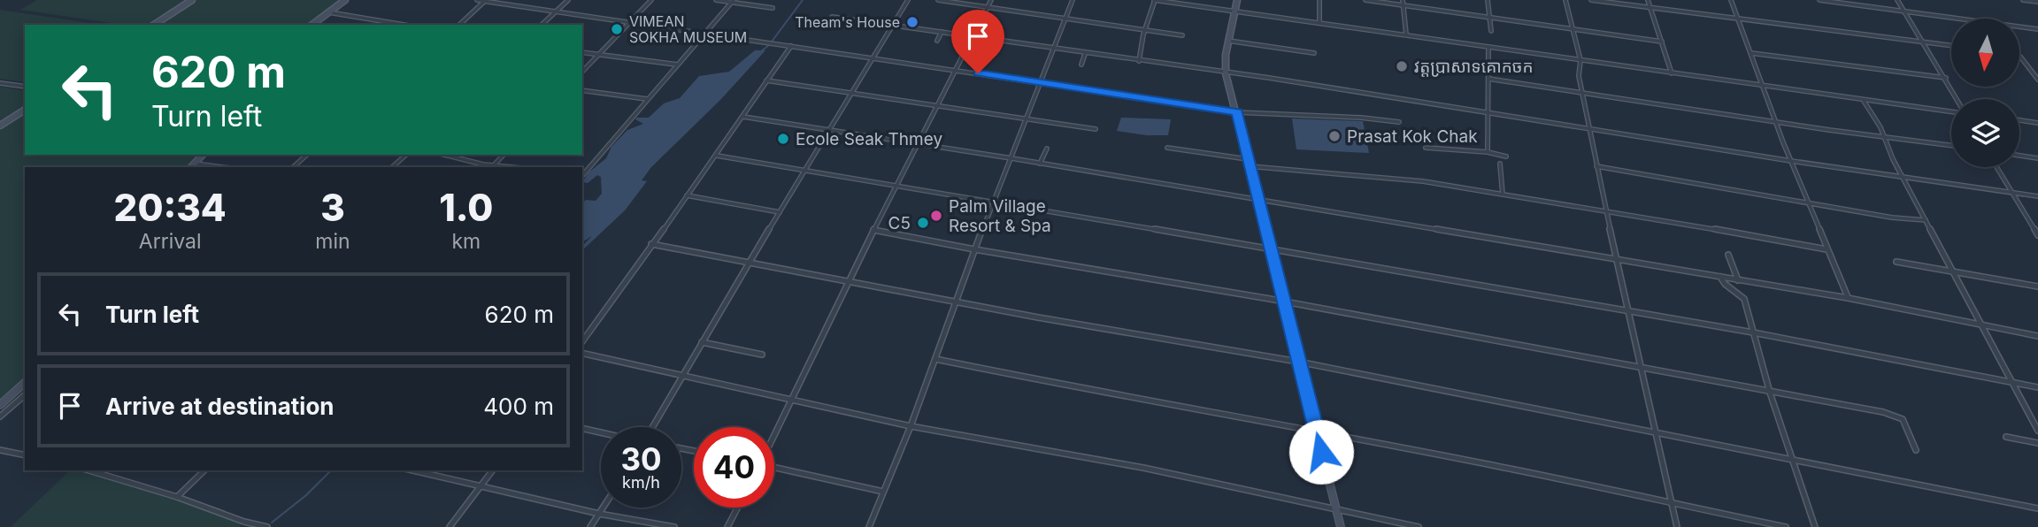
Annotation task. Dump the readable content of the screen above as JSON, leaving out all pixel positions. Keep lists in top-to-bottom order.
{
  "places": [
    "Theam's House",
    "VIMEAN SOKHA MUSEUM",
    "វត្តប្រាសាទគោកចក",
    "Prasat Kok Chak",
    "Ecole Seak Thmey",
    "Palm Village Resort & Spa",
    "C5"
  ],
  "north": "bottom",
  "page": {
    "turn": ["620 m", "Turn left"],
    "eta": [
      "20:34",
      "Arrival",
      "3",
      "min",
      "1.0",
      "km"
    ],
    "list": [
      {
        "name": "Turn left",
        "value": "620 m"
      },
      {
        "name": "Arrive at destination",
        "value": "400 m"
      }
    ],
    "speed": "30 km/h",
    "limit": "40"
  }
}
